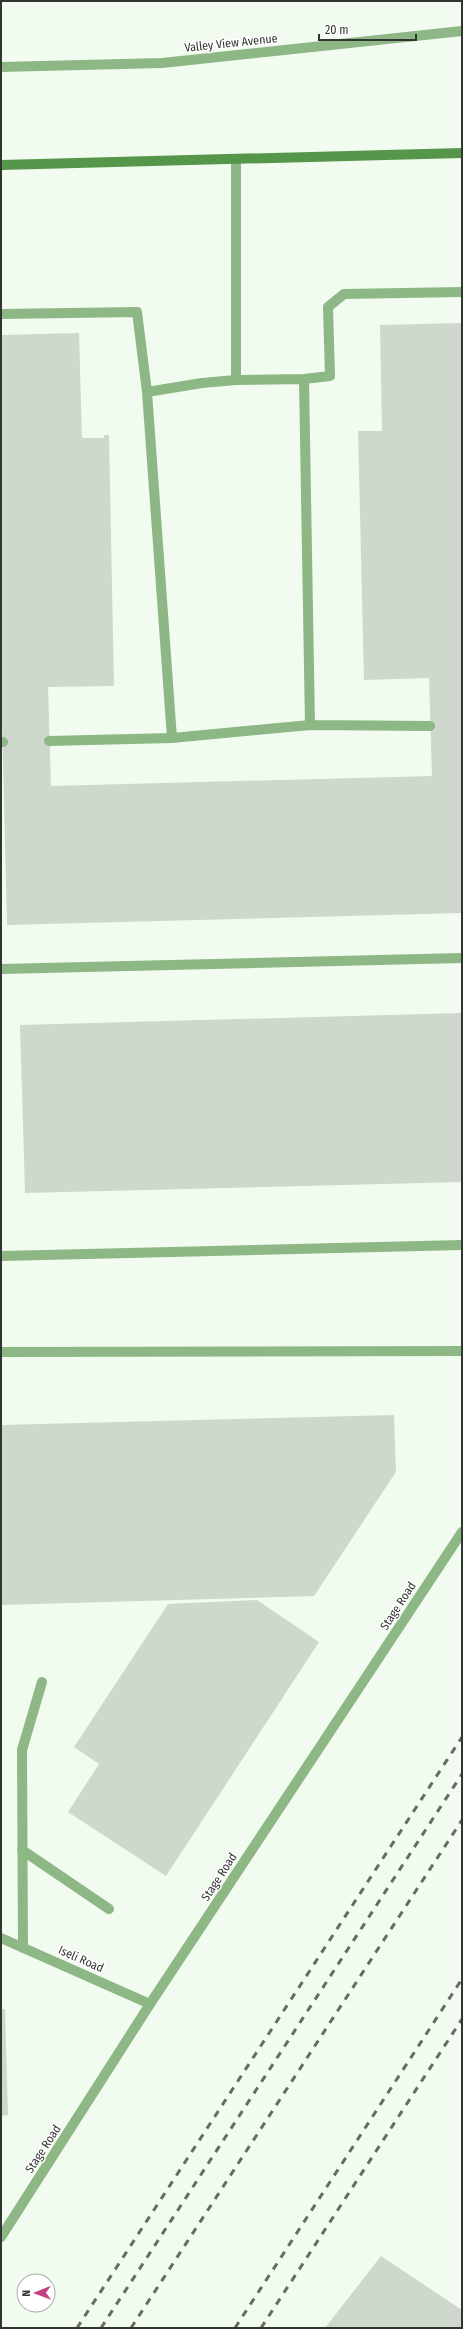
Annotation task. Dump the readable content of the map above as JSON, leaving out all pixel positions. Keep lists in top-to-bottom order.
{
  "streets": {
    "street": ["Valley View Avenue", "Stage Road", "Iseli Road"]
  },
  "crossings": [
    ["Stage Road", "Iseli Road"]
  ],
  "scale_bar": "20 m",
  "north": "left"
}
